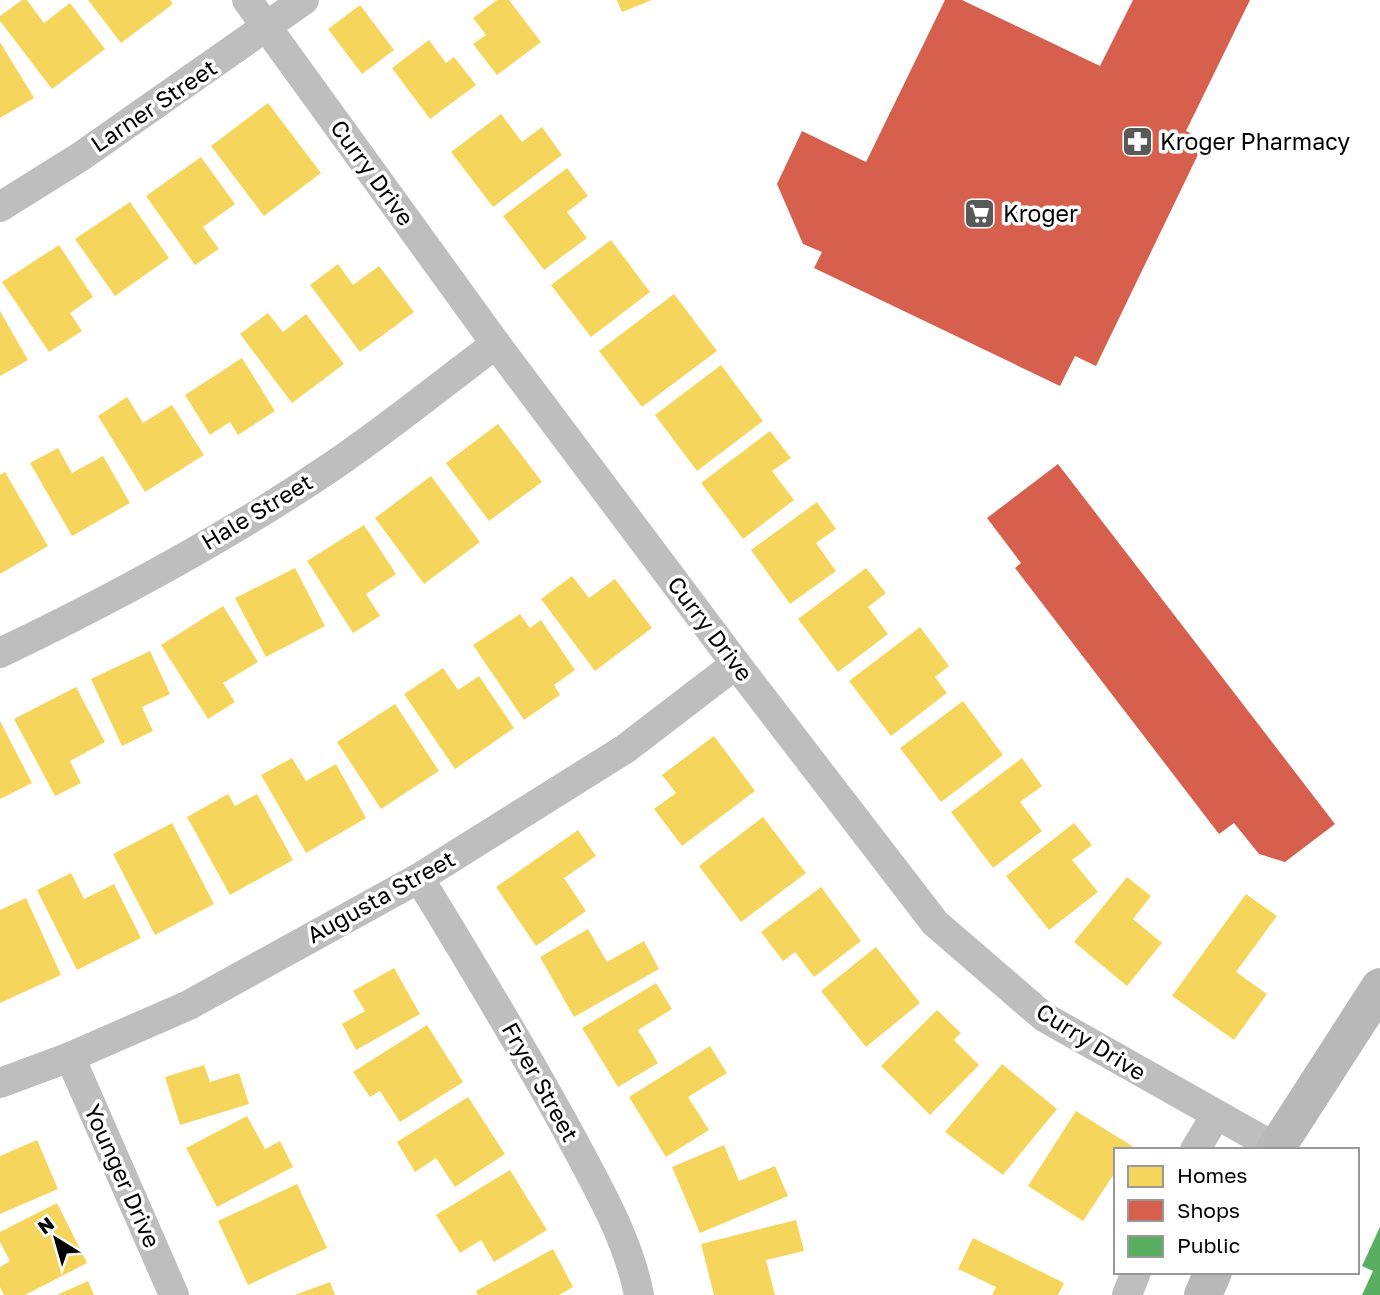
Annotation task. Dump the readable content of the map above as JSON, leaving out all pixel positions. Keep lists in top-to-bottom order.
{
  "streets": {
    "street": [
      "Larner Street",
      "Curry Drive",
      "Hale Street",
      "Augusta Street",
      "Fryer Street",
      "Younger Drive"
    ]
  },
  "crossings": [
    ["Larner Street", "Curry Drive"],
    ["Curry Drive", "Hale Street"],
    ["Curry Drive", "Augusta Street"],
    ["Augusta Street", "Fryer Street"],
    ["Augusta Street", "Younger Drive"]
  ],
  "places": {
    "pharmacy": ["Kroger Pharmacy"],
    "supermarket": ["Kroger"]
  },
  "legend": ["Homes", "Shops", "Public"],
  "north": "top left"
}
